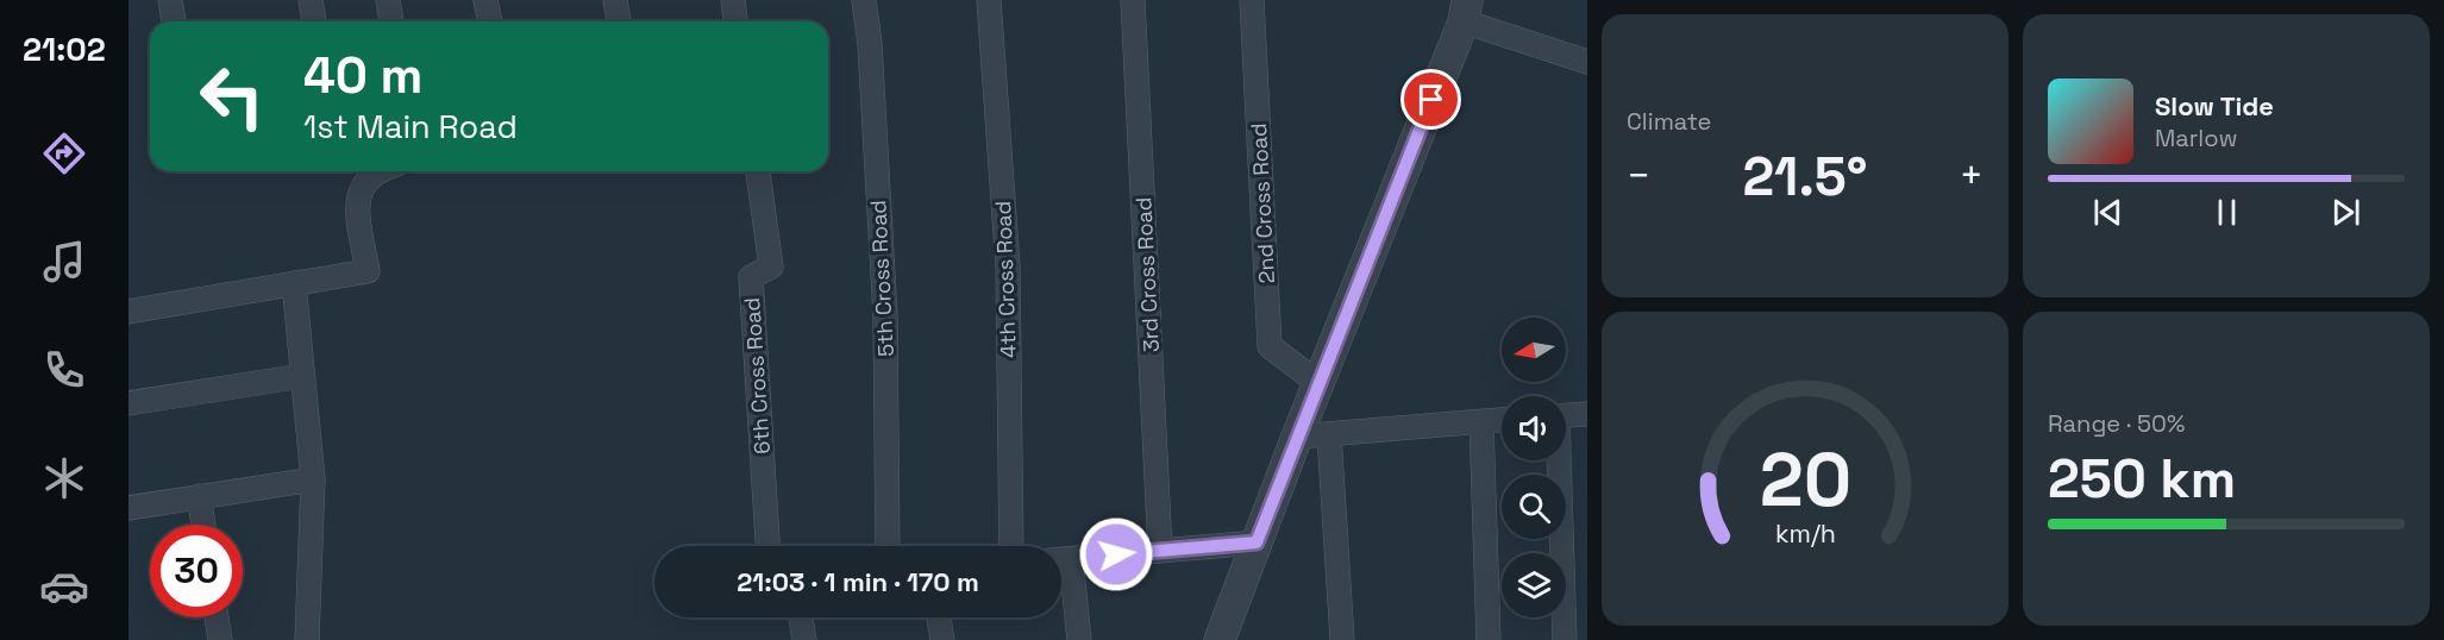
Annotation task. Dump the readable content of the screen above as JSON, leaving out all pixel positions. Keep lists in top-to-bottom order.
{
  "streets": {
    "street": [
      "2nd Cross Road",
      "3rd Cross Road",
      "5th Cross Road",
      "4th Cross Road",
      "6th Cross Road"
    ]
  },
  "north": "left",
  "page": {
    "tabs": "21:02",
    "tile": [
      "Climate",
      ["Range · 50%", "250 km"]
    ],
    "turn": ["40 m", "1st Main Road"],
    "song": ["Slow Tide", "Marlow"],
    "heat": ["−", "21.5°", "+"],
    "limit": "30",
    "trip": "21:03 · 1 min · 170 m",
    "gauge": ["20", "km/h"]
  }
}
